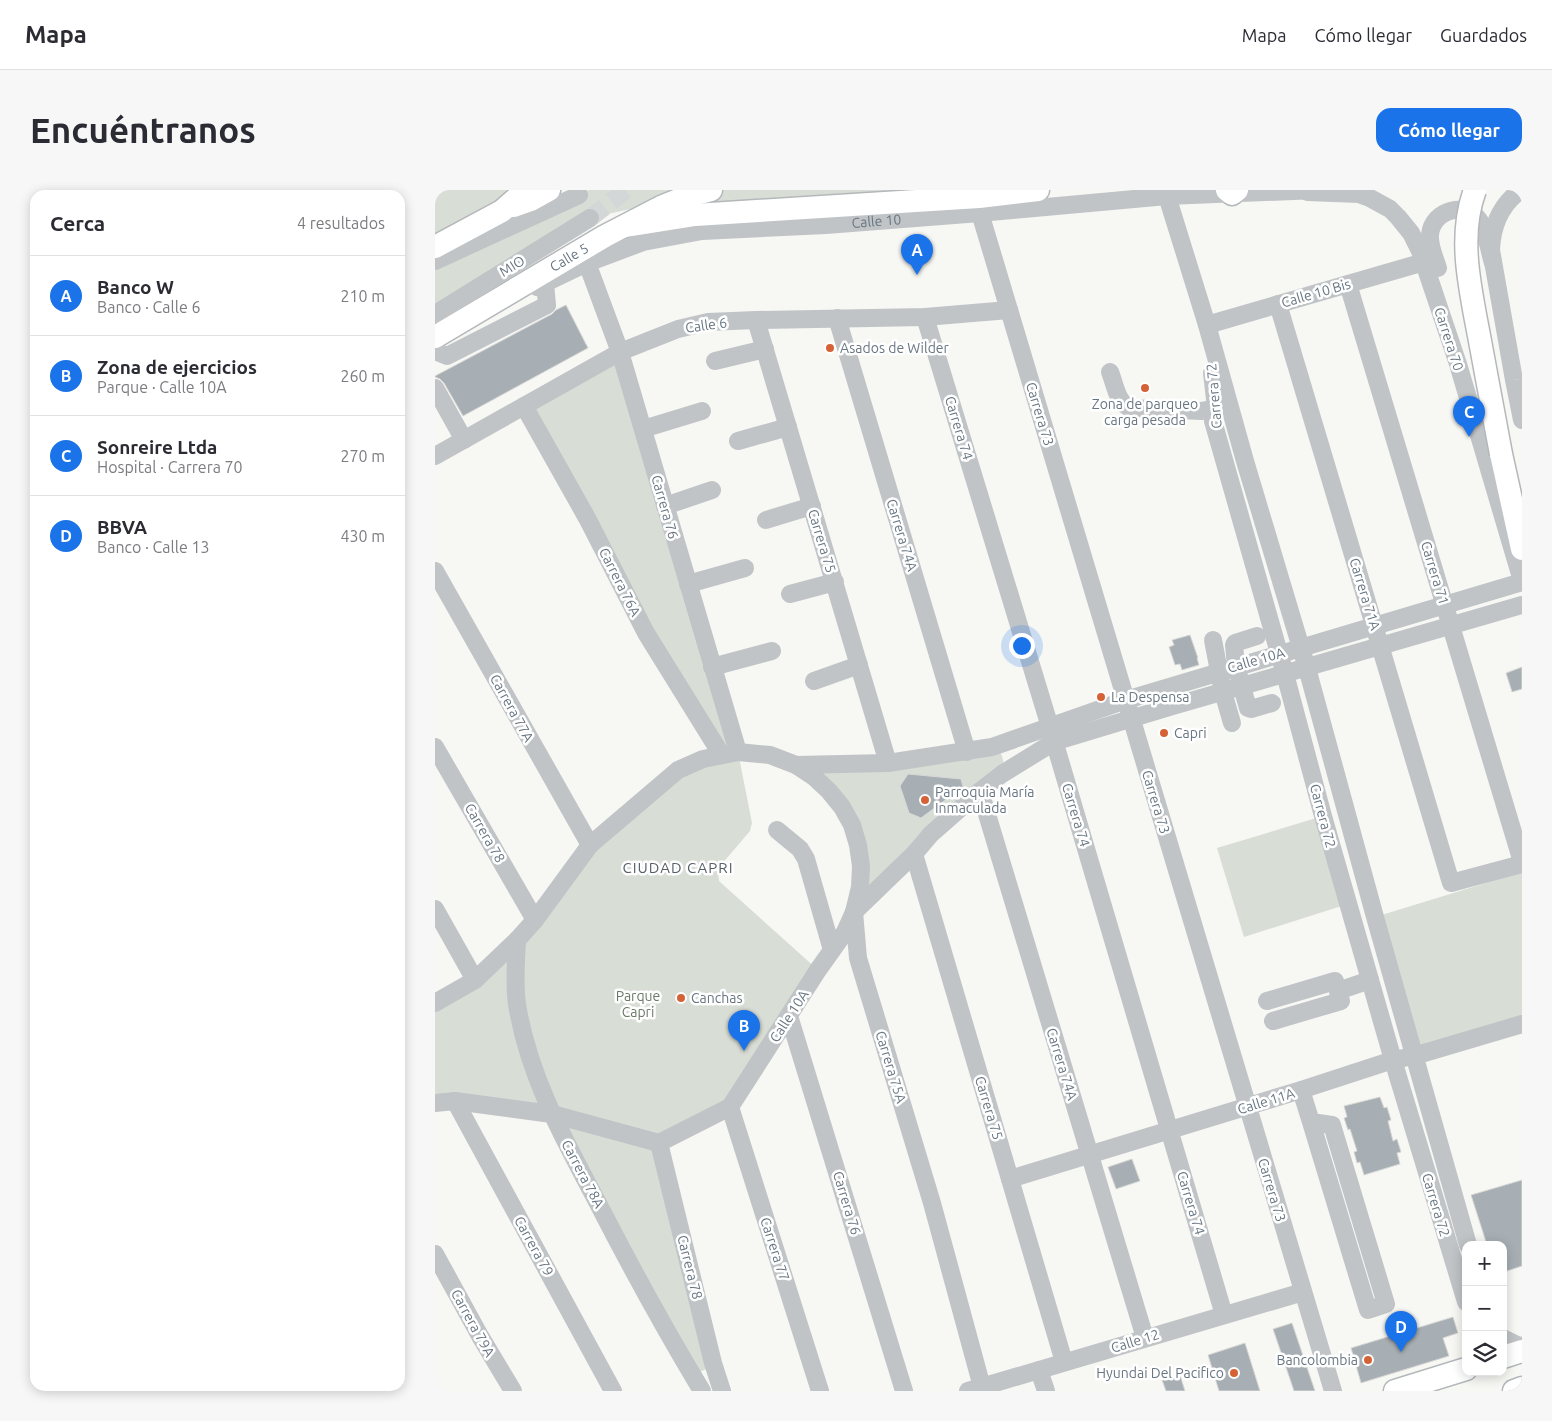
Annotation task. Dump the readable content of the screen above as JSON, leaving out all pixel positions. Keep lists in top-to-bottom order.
{
  "streets": {
    "main road": ["Calle 10", "Calle 5"],
    "street": [
      "MIO",
      "Calle 10 Bis",
      "Calle 6",
      "Carrera 70",
      "Carrera 72",
      "Carrera 73",
      "Carrera 74",
      "Carrera 76",
      "Carrera 74A",
      "Carrera 75",
      "Carrera 71",
      "Carrera 76A",
      "Carrera 71A",
      "Calle 10A",
      "Carrera 77A",
      "Carrera 78",
      "Carrera 75A",
      "Calle 11A",
      "Carrera 78A",
      "Carrera 79",
      "Carrera 77",
      "Carrera 79A",
      "Calle 12"
    ]
  },
  "crossings": [
    ["Calle 10", "Calle 5"],
    ["Calle 10", "Carrera 70"],
    ["Calle 10", "Carrera 72"],
    ["Calle 10", "Carrera 73"],
    ["Calle 10", "Carrera 76"],
    ["Calle 10 Bis", "Carrera 70"],
    ["Calle 10 Bis", "Carrera 72"],
    ["Calle 10 Bis", "Carrera 71"],
    ["Calle 10 Bis", "Carrera 71A"],
    ["Calle 6", "Carrera 73"],
    ["Calle 6", "Carrera 74"],
    ["Calle 6", "Carrera 76"],
    ["Calle 6", "Carrera 74A"],
    ["Calle 6", "Carrera 75"],
    ["Calle 6", "Carrera 76A"],
    ["Carrera 70", "Calle 10A"],
    ["Carrera 72", "Calle 10A"],
    ["Carrera 72", "Calle 11A"],
    ["Carrera 73", "Calle 10A"],
    ["Carrera 73", "Calle 11A"],
    ["Carrera 73", "Calle 12"],
    ["Carrera 74", "Calle 10A"],
    ["Carrera 74", "Calle 11A"],
    ["Carrera 74", "Calle 12"],
    ["Carrera 76", "Carrera 76A"],
    ["Carrera 76", "Calle 10A"],
    ["Carrera 74A", "Calle 10A"],
    ["Carrera 74A", "Calle 11A"],
    ["Carrera 74A", "Calle 12"],
    ["Carrera 75", "Calle 10A"],
    ["Carrera 75", "Calle 11A"],
    ["Carrera 75", "Calle 12"],
    ["Carrera 71", "Carrera 71A"],
    ["Carrera 71", "Calle 10A"],
    ["Carrera 76A", "Calle 10A"],
    ["Carrera 71A", "Calle 10A"],
    ["Calle 10A", "Carrera 77A"],
    ["Calle 10A", "Carrera 78"],
    ["Calle 10A", "Carrera 75A"],
    ["Calle 10A", "Carrera 78A"],
    ["Calle 10A", "Carrera 77"],
    ["Carrera 75A", "Calle 12"]
  ],
  "districts": ["CIUDAD CAPRI"],
  "parks": ["Parque Capri"],
  "places": [
    "Asados de Wilder",
    "Zona de parqueo carga pesada",
    "La Despensa",
    "Capri",
    "Parroquia María Inmaculada",
    "Canchas",
    "Bancolombia",
    "Hyundai Del Pacifico"
  ],
  "page": {
    "header": "Mapa",
    "nav": ["Mapa", "Cómo llegar", "Guardados"],
    "buttons": "Cómo llegar",
    "title": "Encuéntranos",
    "heading": ["Cerca", "4 resultados"],
    "pins": [
      "A",
      "C",
      "B",
      "D"
    ],
    "list": [
      {
        "mark": "A",
        "name": "Banco W",
        "note": "Banco · Calle 6",
        "value": "210 m"
      },
      {
        "mark": "B",
        "name": "Zona de ejercicios",
        "note": "Parque · Calle 10A",
        "value": "260 m"
      },
      {
        "mark": "C",
        "name": "Sonreire Ltda",
        "note": "Hospital · Carrera 70",
        "value": "270 m"
      },
      {
        "mark": "D",
        "name": "BBVA",
        "note": "Banco · Calle 13",
        "value": "430 m"
      }
    ],
    "map_buttons": ["+", "−"]
  }
}
